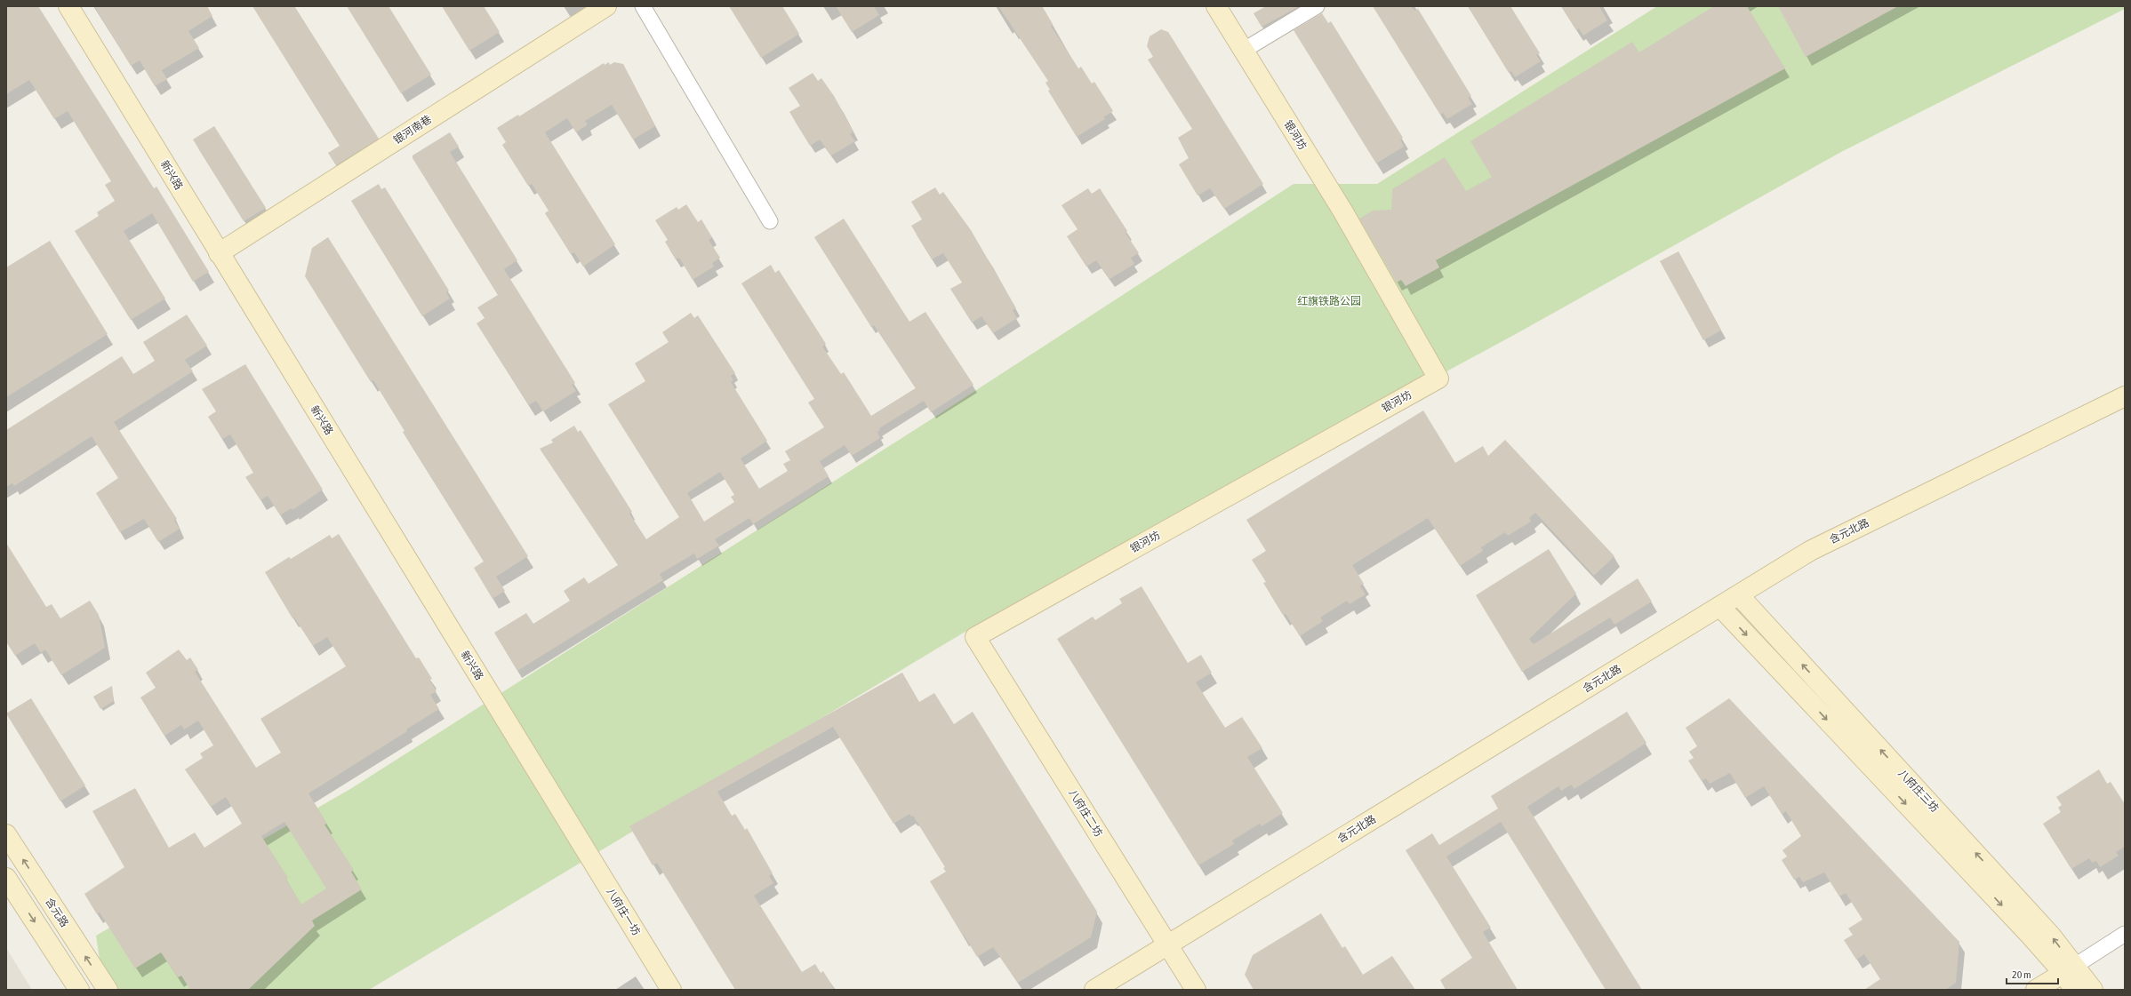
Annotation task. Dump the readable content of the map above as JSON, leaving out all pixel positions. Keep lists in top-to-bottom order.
{
  "streets": {
    "street": [
      "银河南巷",
      "银河坊",
      "新兴路",
      "含元北路",
      "八府庄三坊",
      "八府庄二坊",
      "八府庄一坊",
      "含元路"
    ]
  },
  "crossings": [
    ["银河南巷", "新兴路"],
    ["银河坊", "八府庄二坊"],
    ["新兴路", "八府庄一坊"],
    ["含元北路", "八府庄三坊"],
    ["含元北路", "八府庄二坊"]
  ],
  "parks": ["红旗铁路公园"],
  "scale_bar": "20 m"
}
